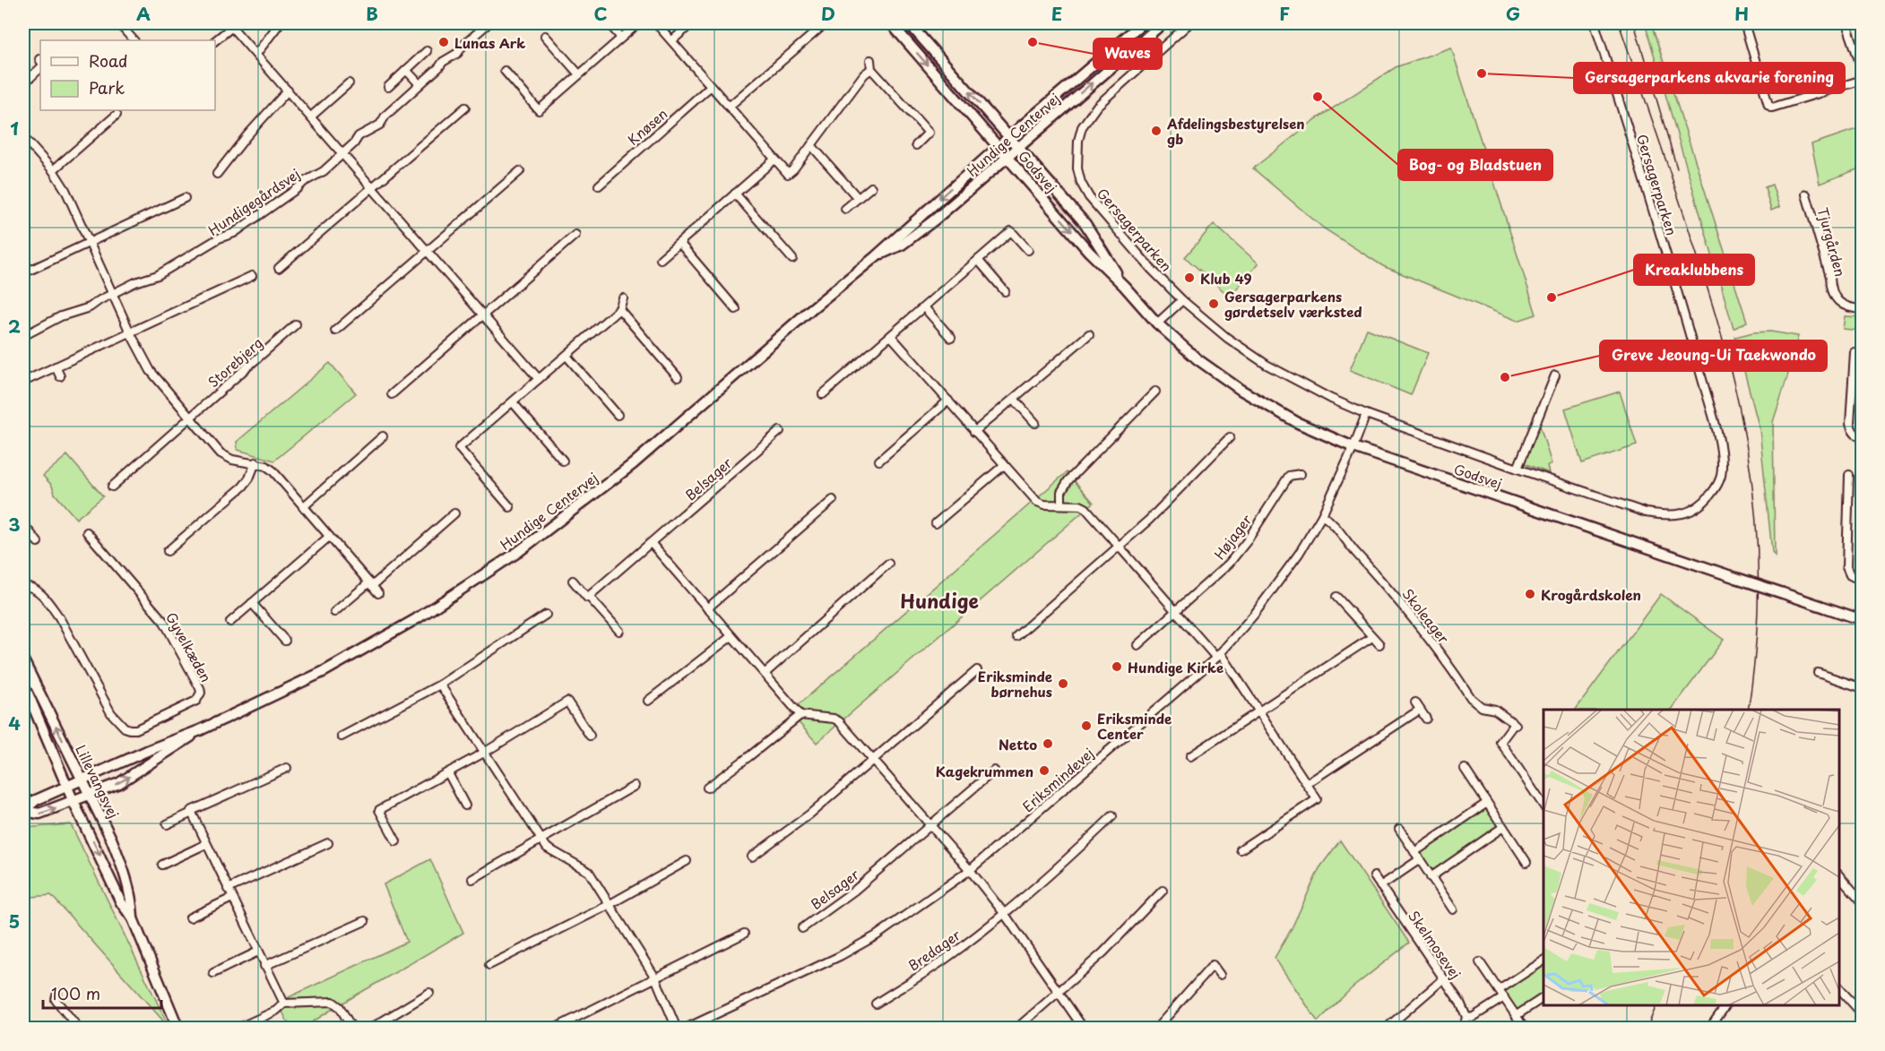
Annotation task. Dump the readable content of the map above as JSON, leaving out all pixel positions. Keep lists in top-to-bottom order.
{
  "streets": {
    "street": [
      "Knøsen",
      "Hundige Centervej",
      "Godsvej",
      "Gersagerparken",
      "Hundigegårdsvej",
      "Tjurgården",
      "Storebjerg",
      "Belsager",
      "Højager",
      "Skoleager",
      "Gyvelkæden",
      "Eriksmindevej",
      "Lillevangsvej",
      "Skelmosevej",
      "Bredager"
    ]
  },
  "crossings": [
    ["Hundige Centervej", "Godsvej"],
    ["Hundige Centervej", "Lillevangsvej"],
    ["Godsvej", "Eriksmindevej"],
    ["Skoleager", "Eriksmindevej"]
  ],
  "districts": ["Hundige"],
  "places": [
    "Lunas Ark",
    "Waves",
    "Gersagerparkens akvarie forening",
    "Bog- og Bladstuen",
    "Afdelingsbestyrelsen gb",
    "Klub 49",
    "Kreaklubbens",
    "Gersagerparkens gørdetselv værksted",
    "Greve Jeoung-Ui Taekwondo",
    "Krogårdskolen",
    "Hundige Kirke",
    "Eriksminde børnehus",
    "Eriksminde Center",
    "Netto",
    "Kagekrummen"
  ],
  "legend": ["Road", "Park"],
  "scale_bar": "100 m",
  "grid": {
    "columns": [
      "A",
      "B",
      "C",
      "D",
      "E",
      "F",
      "G",
      "H"
    ],
    "rows": [
      "1",
      "2",
      "3",
      "4",
      "5"
    ]
  }
}
